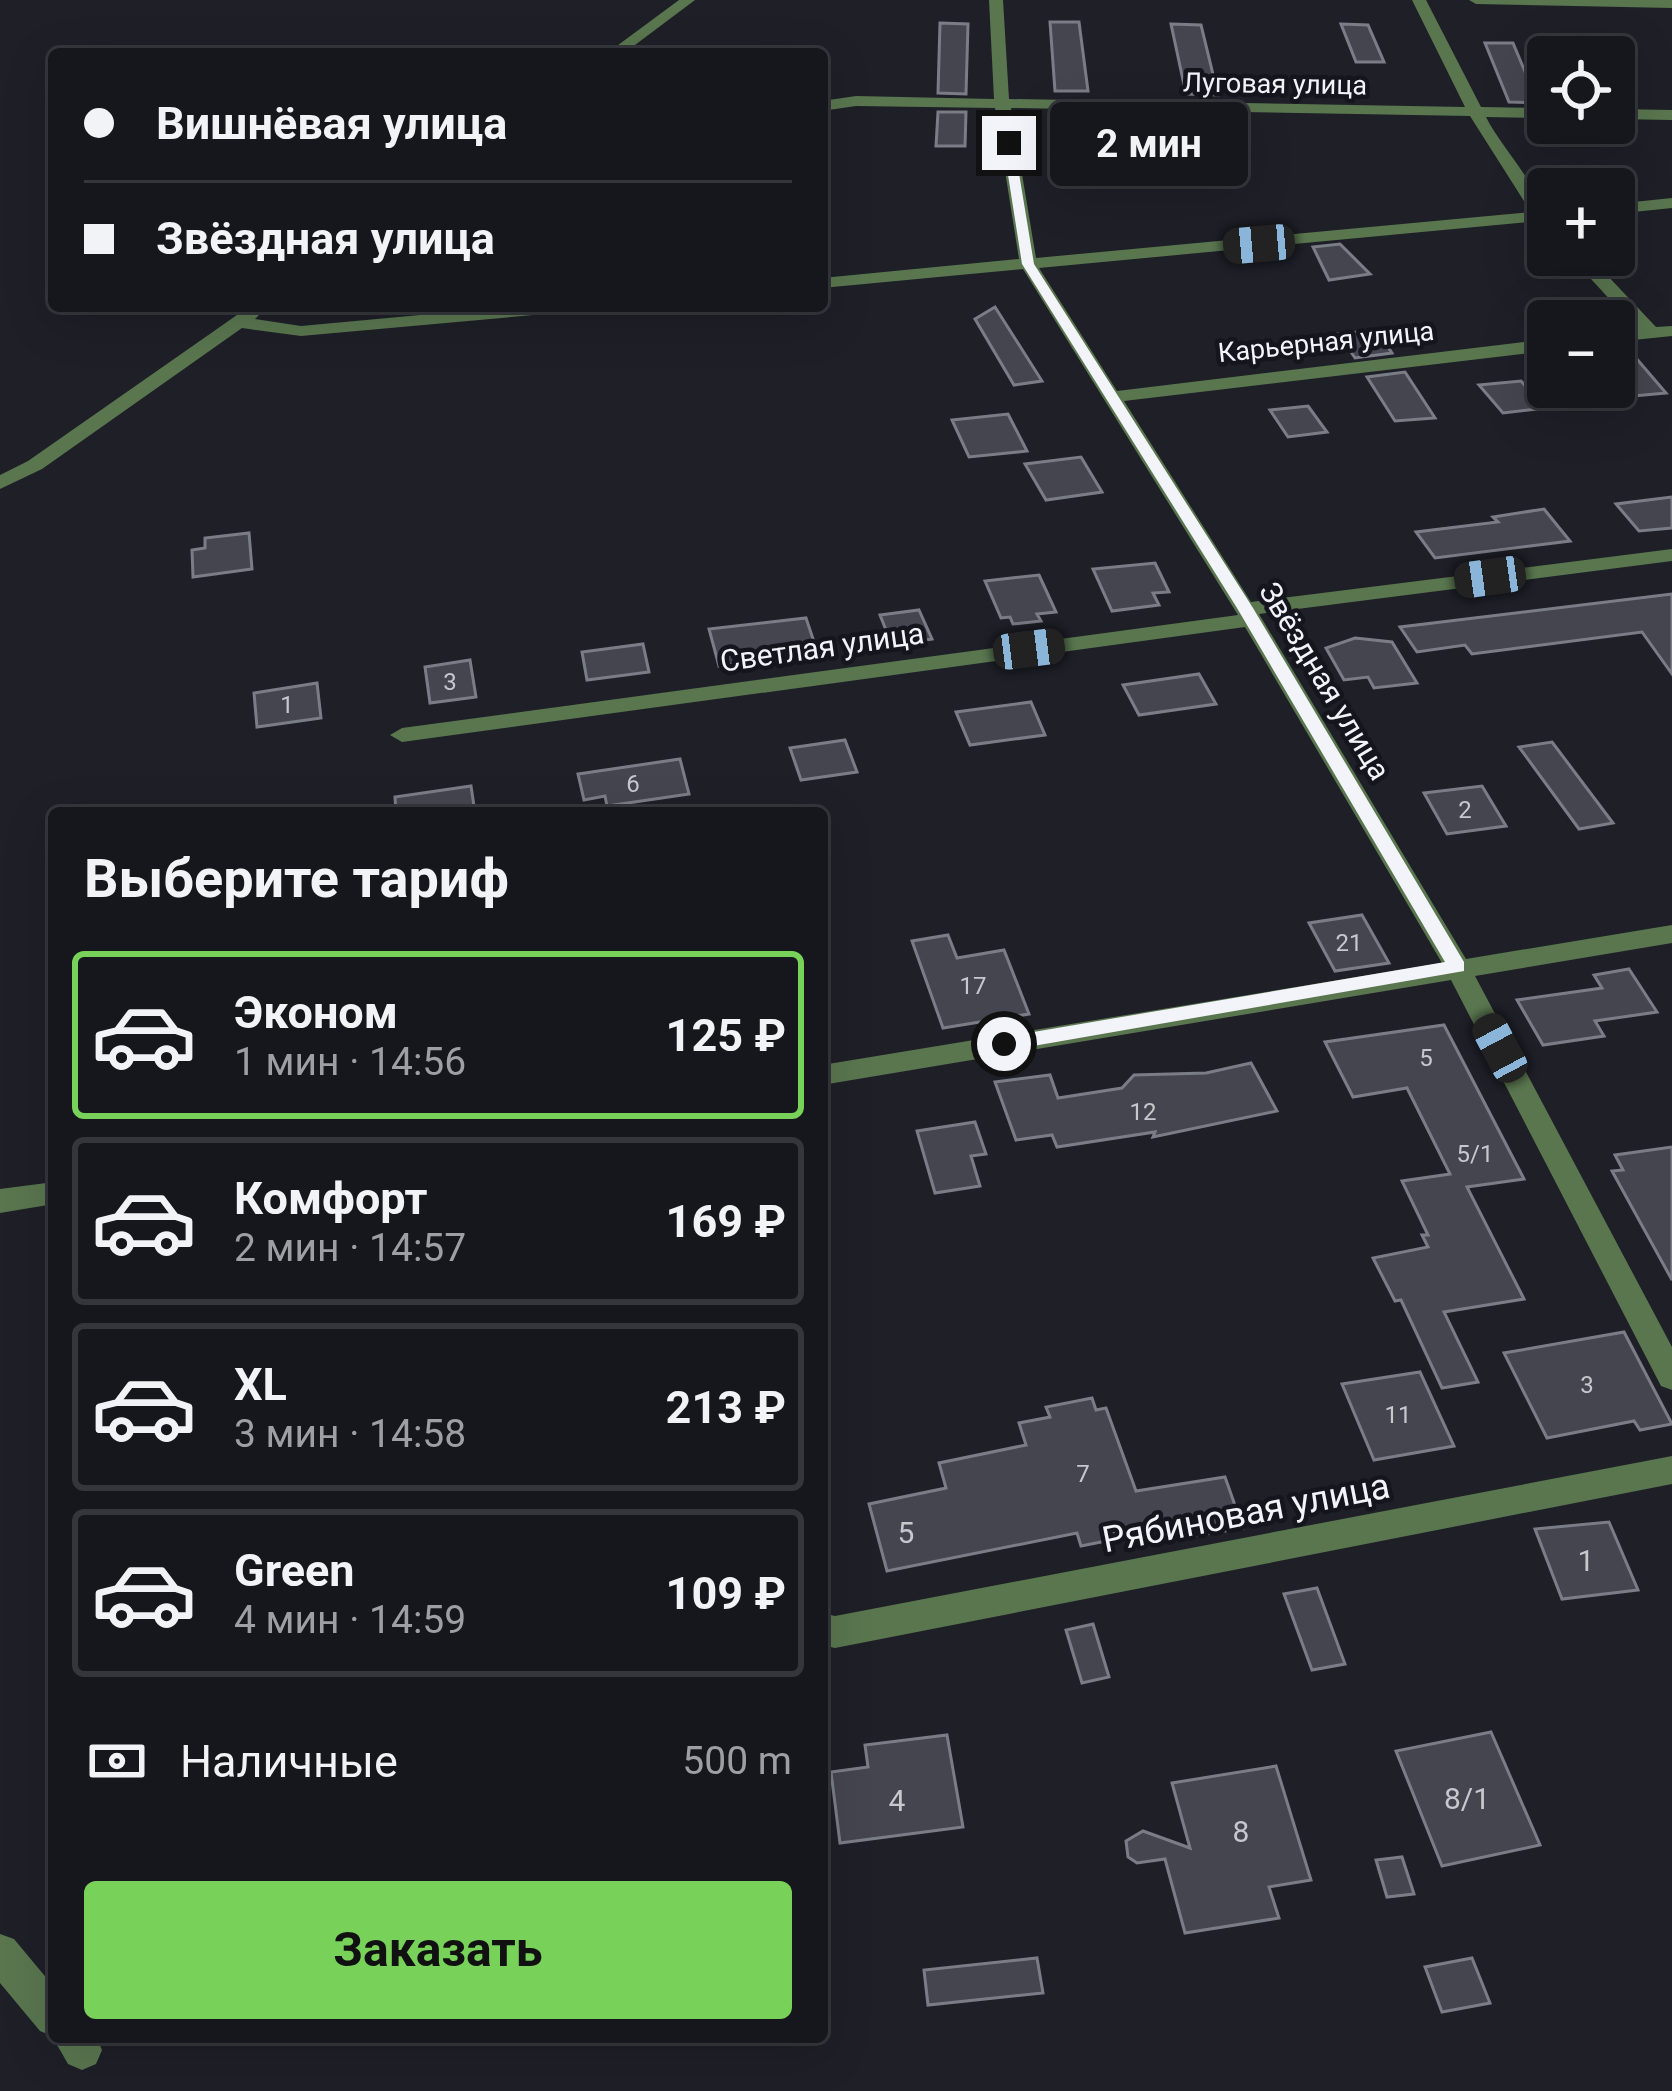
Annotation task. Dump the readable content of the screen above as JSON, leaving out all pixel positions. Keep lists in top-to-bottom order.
{
  "streets": {
    "street": [
      "Луговая улица",
      "Карьерная улица",
      "Светлая улица",
      "Звёздная улица",
      "Рябиновая улица"
    ]
  },
  "crossings": [
    ["Луговая улица", "Звёздная улица"],
    ["Карьерная улица", "Звёздная улица"],
    ["Светлая улица", "Звёздная улица"]
  ],
  "house_numbers": [
    "3",
    "1",
    "6",
    "2",
    "21",
    "17",
    "5",
    "12",
    "5/1",
    "3",
    "11",
    "7",
    "5",
    "1",
    "8/1",
    "4",
    "8"
  ],
  "page": {
    "map_buttons": ["+", "−"],
    "banner": ["Вишнёвая улица", "Звёздная улица"],
    "bubble": "2 мин",
    "heading": "Выберите тариф",
    "list": [
      {
        "name": "Эконом",
        "note": "1 мин · 14:56",
        "value": "125 ₽"
      },
      {
        "name": "Комфорт",
        "note": "2 мин · 14:57",
        "value": "169 ₽"
      },
      {
        "name": "XL",
        "note": "3 мин · 14:58",
        "value": "213 ₽"
      },
      {
        "name": "Green",
        "note": "4 мин · 14:59",
        "value": "109 ₽"
      }
    ],
    "pay": ["Наличные", "500 m"],
    "buttons": "Заказать"
  }
}
